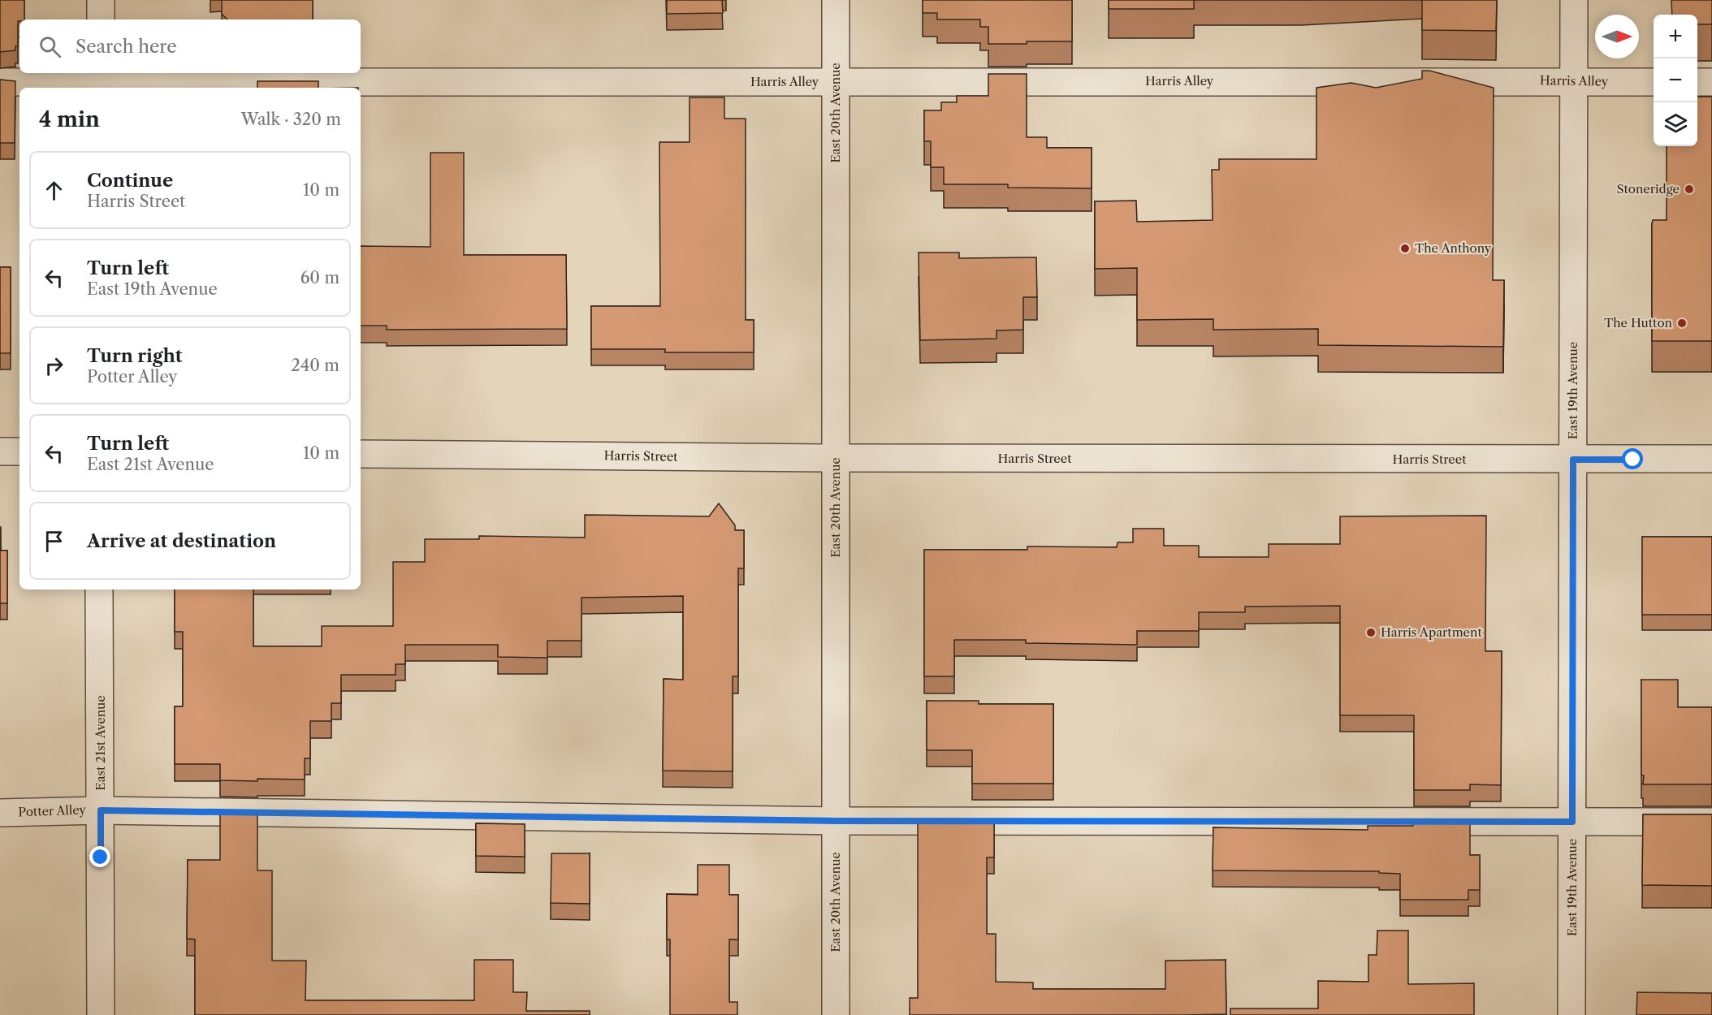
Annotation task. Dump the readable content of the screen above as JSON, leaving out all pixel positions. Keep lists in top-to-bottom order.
{
  "streets": {
    "street": [
      "Harris Alley",
      "East 20th Avenue",
      "East 19th Avenue",
      "Harris Street",
      "East 21st Avenue",
      "Potter Alley"
    ]
  },
  "crossings": [
    ["Harris Alley", "East 20th Avenue"],
    ["Harris Alley", "East 19th Avenue"],
    ["East 20th Avenue", "Harris Street"],
    ["East 20th Avenue", "Potter Alley"],
    ["East 19th Avenue", "Harris Street"],
    ["East 19th Avenue", "Potter Alley"],
    ["East 21st Avenue", "Potter Alley"]
  ],
  "places": [
    "Stoneridge",
    "The Anthony",
    "The Hutton",
    "Harris Apartment"
  ],
  "north": "right",
  "page": {
    "map_buttons": ["+", "−"],
    "search": "Search here",
    "heading": ["4 min", "Walk · 320 m"],
    "list": [
      ["Continue", "Harris Street", "10 m"],
      ["Turn left", "East 19th Avenue", "60 m"],
      ["Turn right", "Potter Alley", "240 m"],
      ["Turn left", "East 21st Avenue", "10 m"],
      "Arrive at destination"
    ]
  }
}
